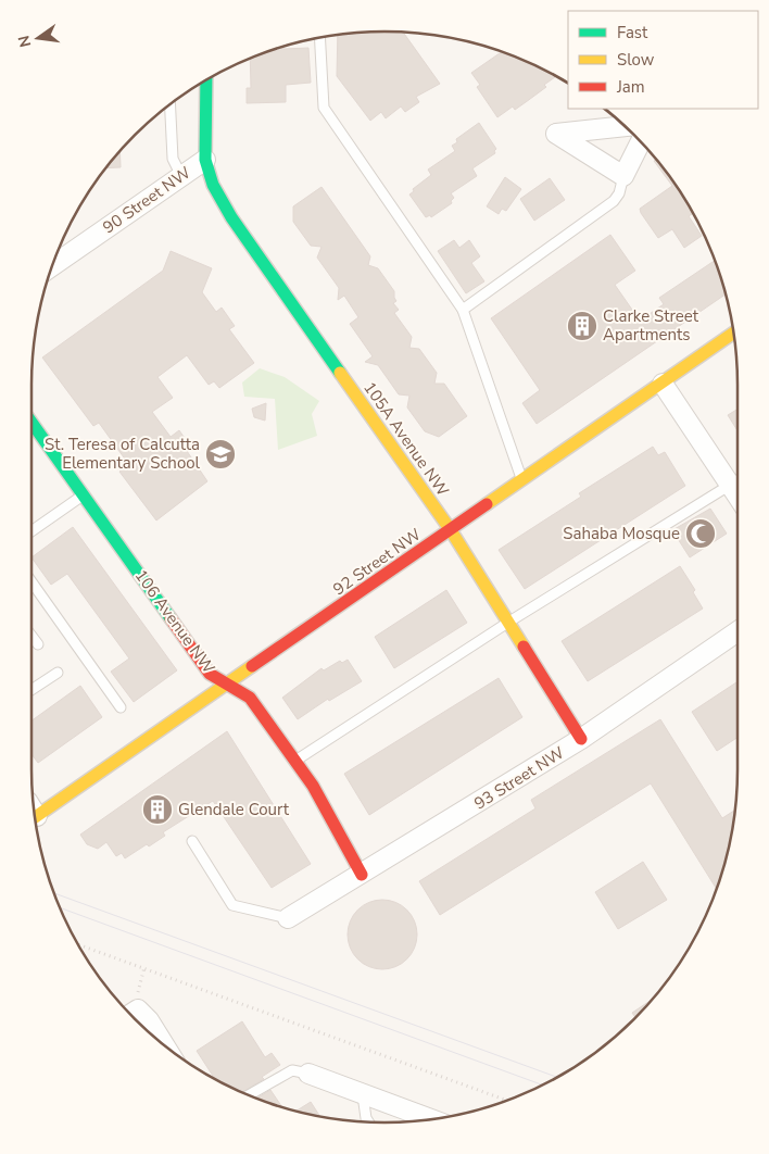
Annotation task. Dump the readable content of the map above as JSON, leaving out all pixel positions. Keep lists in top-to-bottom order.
{
  "streets": {
    "street": [
      "90 Street NW",
      "105A Avenue NW",
      "92 Street NW",
      "106 Avenue NW",
      "93 Street NW"
    ]
  },
  "crossings": [
    ["90 Street NW", "105A Avenue NW"],
    ["105A Avenue NW", "92 Street NW"],
    ["105A Avenue NW", "93 Street NW"],
    ["92 Street NW", "106 Avenue NW"],
    ["106 Avenue NW", "93 Street NW"]
  ],
  "places": {
    "building": ["Clarke Street Apartments", "Glendale Court"],
    "school or university": ["St. Teresa of Calcutta Elementary School"],
    "mosque": ["Sahaba Mosque"]
  },
  "legend": ["Fast", "Slow", "Jam"],
  "north": "left"
}
